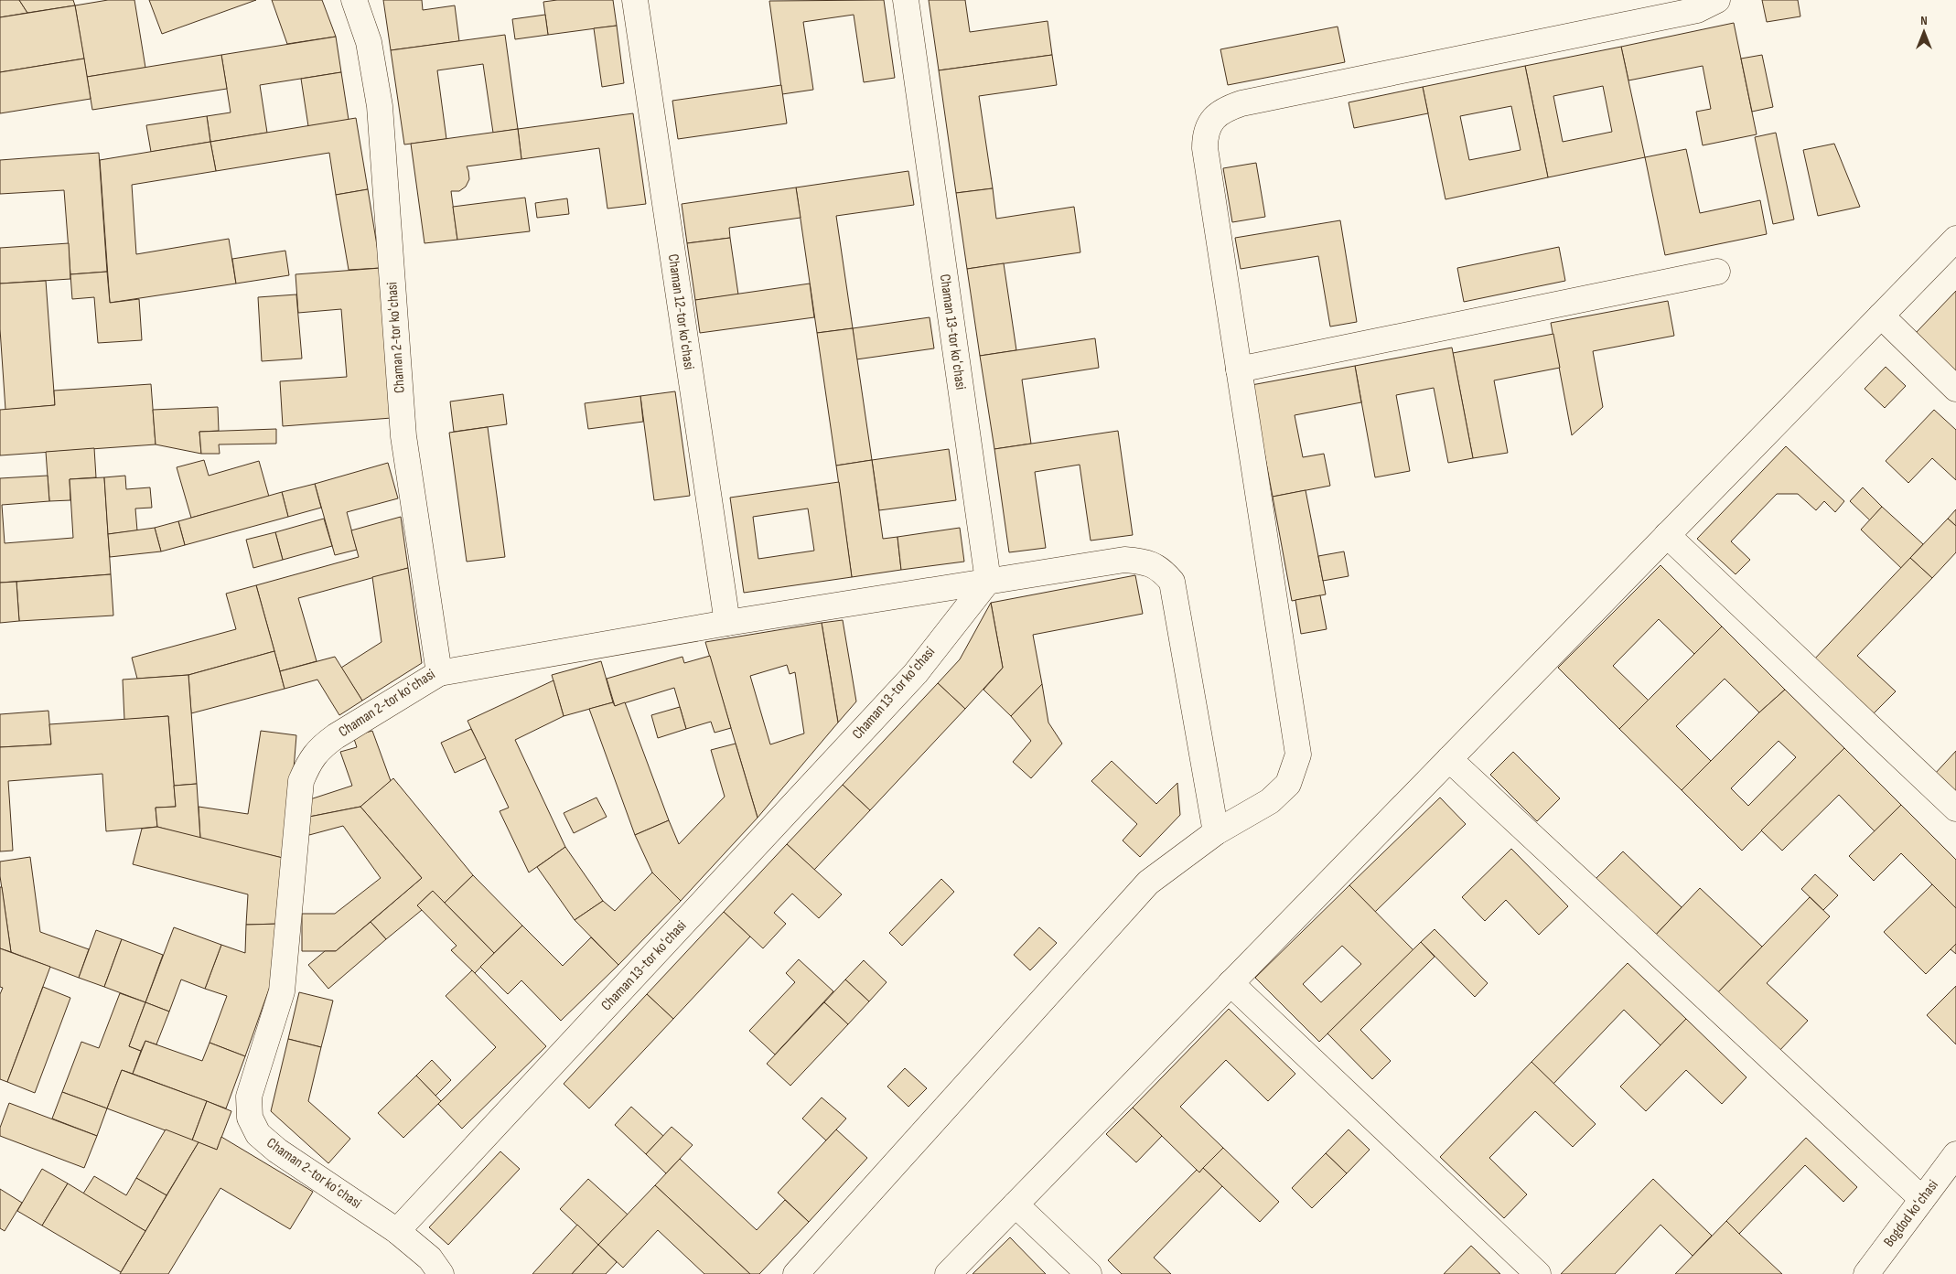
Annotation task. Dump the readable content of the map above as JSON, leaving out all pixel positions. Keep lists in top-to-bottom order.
{
  "streets": {
    "street": [
      "Chaman 12-tor koʻchasi",
      "Chaman 13-tor koʻchasi",
      "Chaman 2-tor koʻchasi",
      "Bogdod koʻchasi"
    ]
  },
  "crossings": [
    ["Chaman 13-tor koʻchasi", "Chaman 2-tor koʻchasi"]
  ],
  "north": "top"
}
